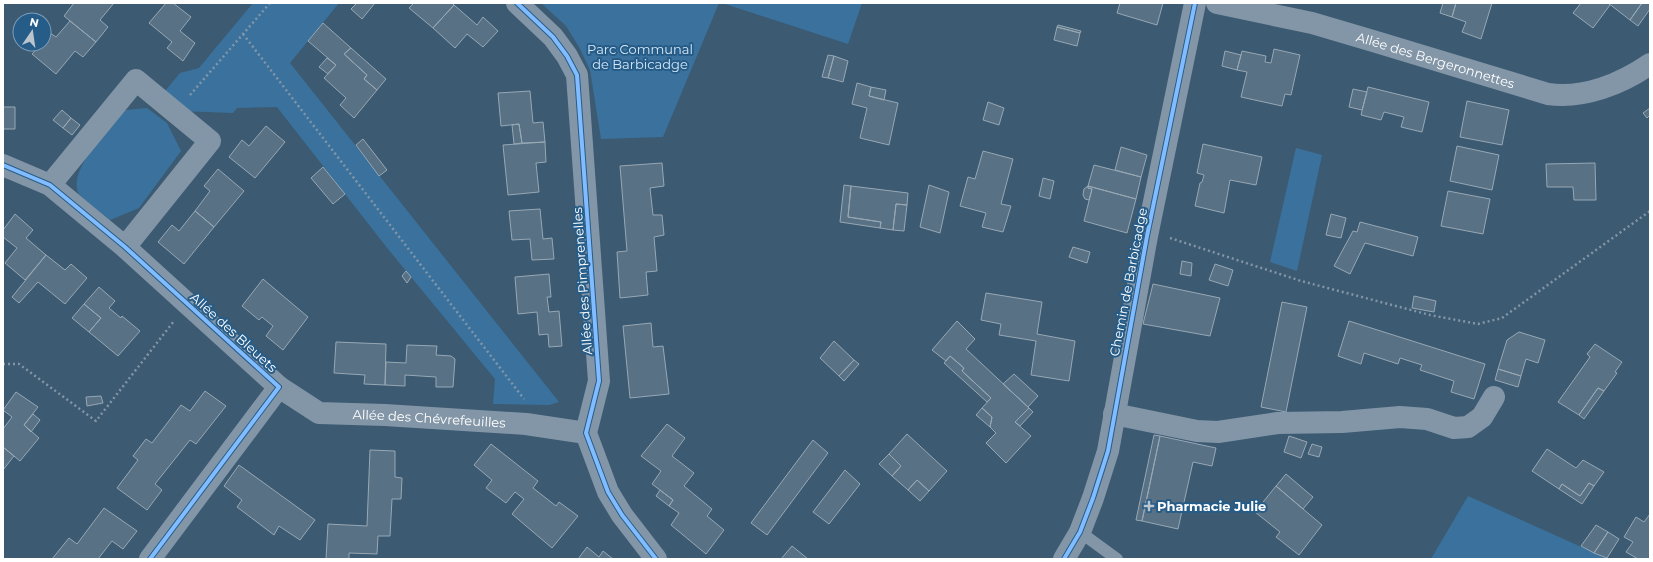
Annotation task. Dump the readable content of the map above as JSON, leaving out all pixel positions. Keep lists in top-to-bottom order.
{
  "streets": {
    "street": [
      "Allée des Bergeronnettes",
      "Allée des Pimprenelles",
      "Chemin de Barbicadge",
      "Allée des Bleuets",
      "Allée des Chévrefeuilles"
    ]
  },
  "crossings": [
    ["Allée des Pimprenelles", "Allée des Chévrefeuilles"],
    ["Allée des Bleuets", "Allée des Chévrefeuilles"]
  ],
  "parks": ["Parc Communal de Barbicadge"],
  "places": {
    "health": ["Pharmacie Julie"]
  },
  "north": "top"
}
